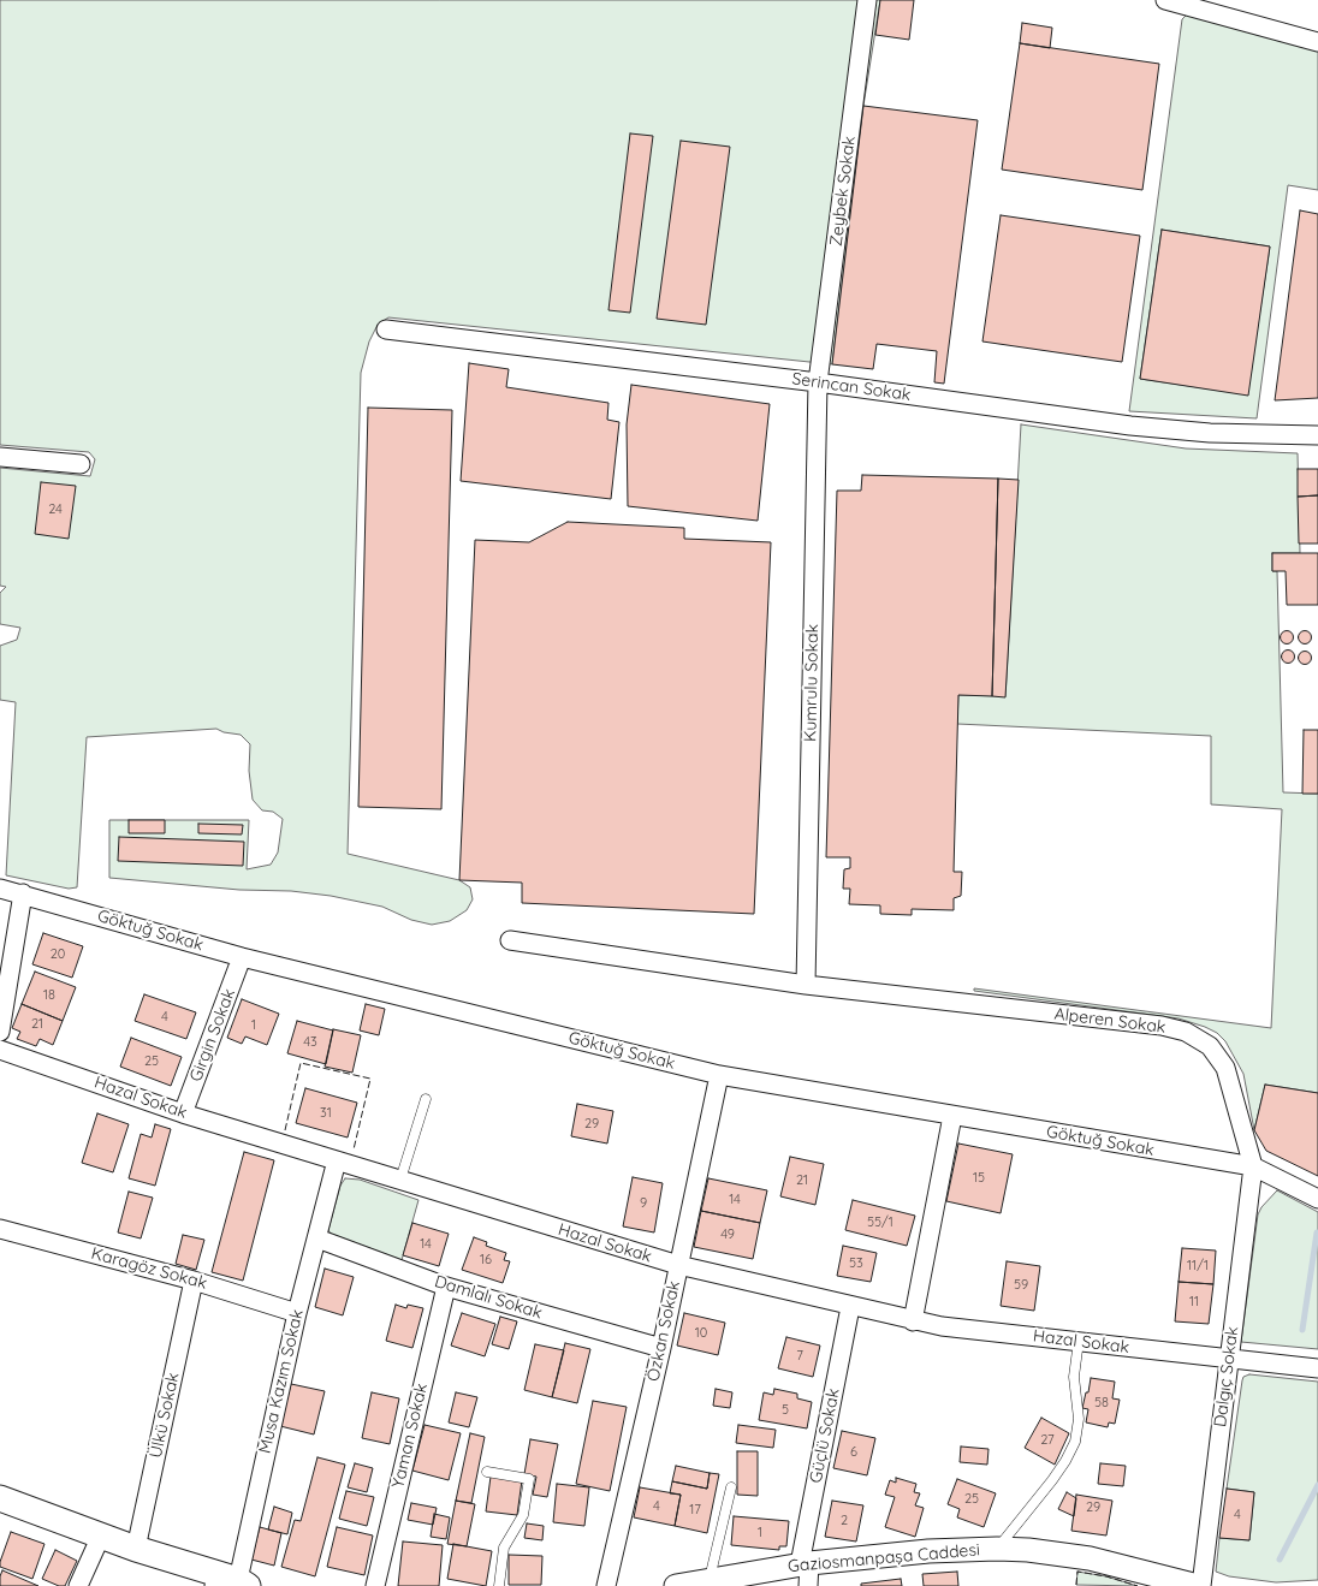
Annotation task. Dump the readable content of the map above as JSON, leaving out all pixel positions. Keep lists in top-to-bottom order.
{
  "streets": {
    "street": [
      "Zeybek Sokak",
      "Serincan Sokak",
      "Kumrulu Sokak",
      "Göktuğ Sokak",
      "Alperen Sokak",
      "Girgin Sokak",
      "Hazal Sokak",
      "Karagöz Sokak",
      "Damlalı Sokak",
      "Özkan Sokak",
      "Dalgıç Sokak",
      "Musa Kazım Sokak",
      "Ülkü Sokak",
      "Yaman Sokak",
      "Güçlü Sokak",
      "Gaziosmanpaşa Caddesi"
    ]
  },
  "crossings": [
    ["Zeybek Sokak", "Serincan Sokak"],
    ["Zeybek Sokak", "Kumrulu Sokak"],
    ["Serincan Sokak", "Kumrulu Sokak"],
    ["Kumrulu Sokak", "Alperen Sokak"],
    ["Göktuğ Sokak", "Alperen Sokak"],
    ["Göktuğ Sokak", "Girgin Sokak"],
    ["Göktuğ Sokak", "Özkan Sokak"],
    ["Göktuğ Sokak", "Dalgıç Sokak"],
    ["Alperen Sokak", "Dalgıç Sokak"],
    ["Girgin Sokak", "Hazal Sokak"],
    ["Hazal Sokak", "Özkan Sokak"],
    ["Hazal Sokak", "Dalgıç Sokak"],
    ["Hazal Sokak", "Musa Kazım Sokak"],
    ["Hazal Sokak", "Güçlü Sokak"],
    ["Karagöz Sokak", "Musa Kazım Sokak"],
    ["Karagöz Sokak", "Ülkü Sokak"],
    ["Damlalı Sokak", "Özkan Sokak"],
    ["Damlalı Sokak", "Musa Kazım Sokak"],
    ["Damlalı Sokak", "Yaman Sokak"],
    ["Dalgıç Sokak", "Gaziosmanpaşa Caddesi"],
    ["Güçlü Sokak", "Gaziosmanpaşa Caddesi"]
  ],
  "house_numbers": [
    "24",
    "20",
    "18",
    "4",
    "21",
    "1",
    "43",
    "25",
    "31",
    "29",
    "15",
    "21",
    "14",
    "9",
    "55/1",
    "49",
    "14",
    "16",
    "53",
    "11/1",
    "59",
    "11",
    "10",
    "7",
    "58",
    "5",
    "27",
    "6",
    "25",
    "4",
    "29",
    "17",
    "4",
    "2",
    "1"
  ]
}
